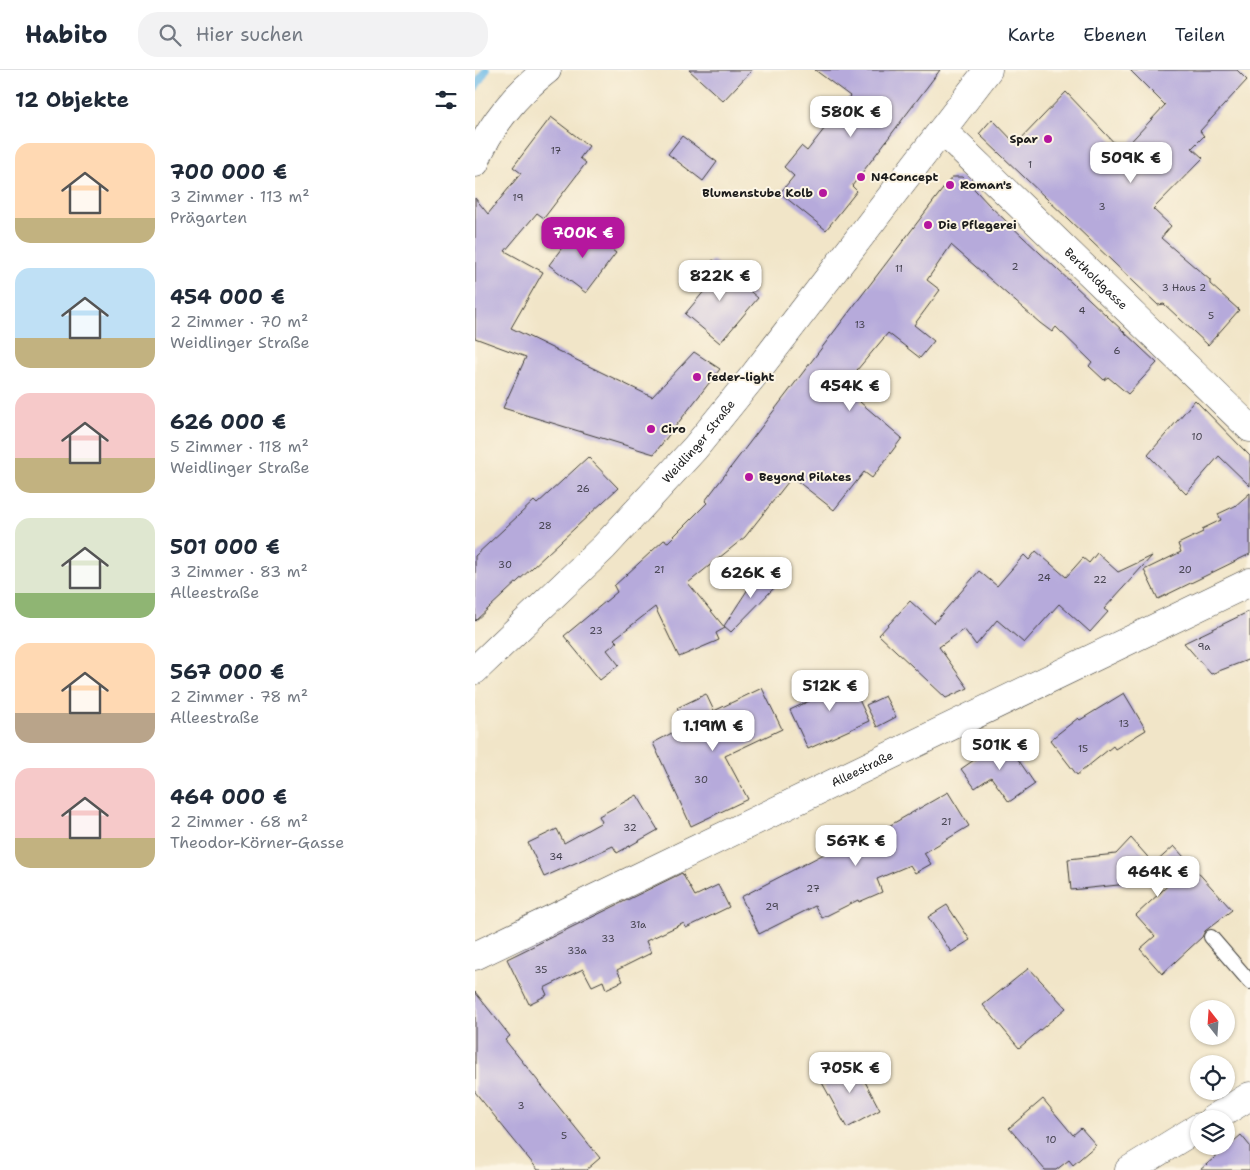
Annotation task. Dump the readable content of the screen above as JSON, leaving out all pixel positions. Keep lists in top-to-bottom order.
{
  "streets": {
    "street": ["Bertholdgasse", "Weidlinger Straße", "Alleestraße"]
  },
  "crossings": [
    ["Bertholdgasse", "Weidlinger Straße"]
  ],
  "places": [
    "Spar",
    "N4Concept",
    "Roman's",
    "Blumenstube Kolb",
    "Die Pflegerei",
    "feder-light",
    "Ciro",
    "Beyond Pilates"
  ],
  "house_numbers": [
    "17",
    "1",
    "19",
    "3",
    "2",
    "11",
    "3 Haus 2",
    "4",
    "5",
    "13",
    "6",
    "10",
    "26",
    "28",
    "30",
    "21",
    "20",
    "24",
    "22",
    "23",
    "9a",
    "13",
    "15",
    "30",
    "21",
    "32",
    "34",
    "27",
    "29",
    "31a",
    "33",
    "33a",
    "35",
    "3",
    "5",
    "10"
  ],
  "north": "top",
  "page": {
    "header": "Habito",
    "search": "Hier suchen",
    "nav": ["Karte", "Ebenen", "Teilen"],
    "heading": "12 Objekte",
    "price": [
      "580K €",
      "509K €",
      "700K €",
      "822K €",
      "454K €",
      "626K €",
      "512K €",
      "1.19M €",
      "501K €",
      "567K €",
      "464K €",
      "705K €"
    ],
    "list": [
      {
        "name": "700 000 €",
        "note": "3 Zimmer · 113 m² · Prägarten"
      },
      {
        "name": "454 000 €",
        "note": "2 Zimmer · 70 m² · Weidlinger Straße"
      },
      {
        "name": "626 000 €",
        "note": "5 Zimmer · 118 m² · Weidlinger Straße"
      },
      {
        "name": "501 000 €",
        "note": "3 Zimmer · 83 m² · Alleestraße"
      },
      {
        "name": "567 000 €",
        "note": "2 Zimmer · 78 m² · Alleestraße"
      },
      {
        "name": "464 000 €",
        "note": "2 Zimmer · 68 m² · Theodor-Körner-Gasse"
      }
    ]
  }
}
